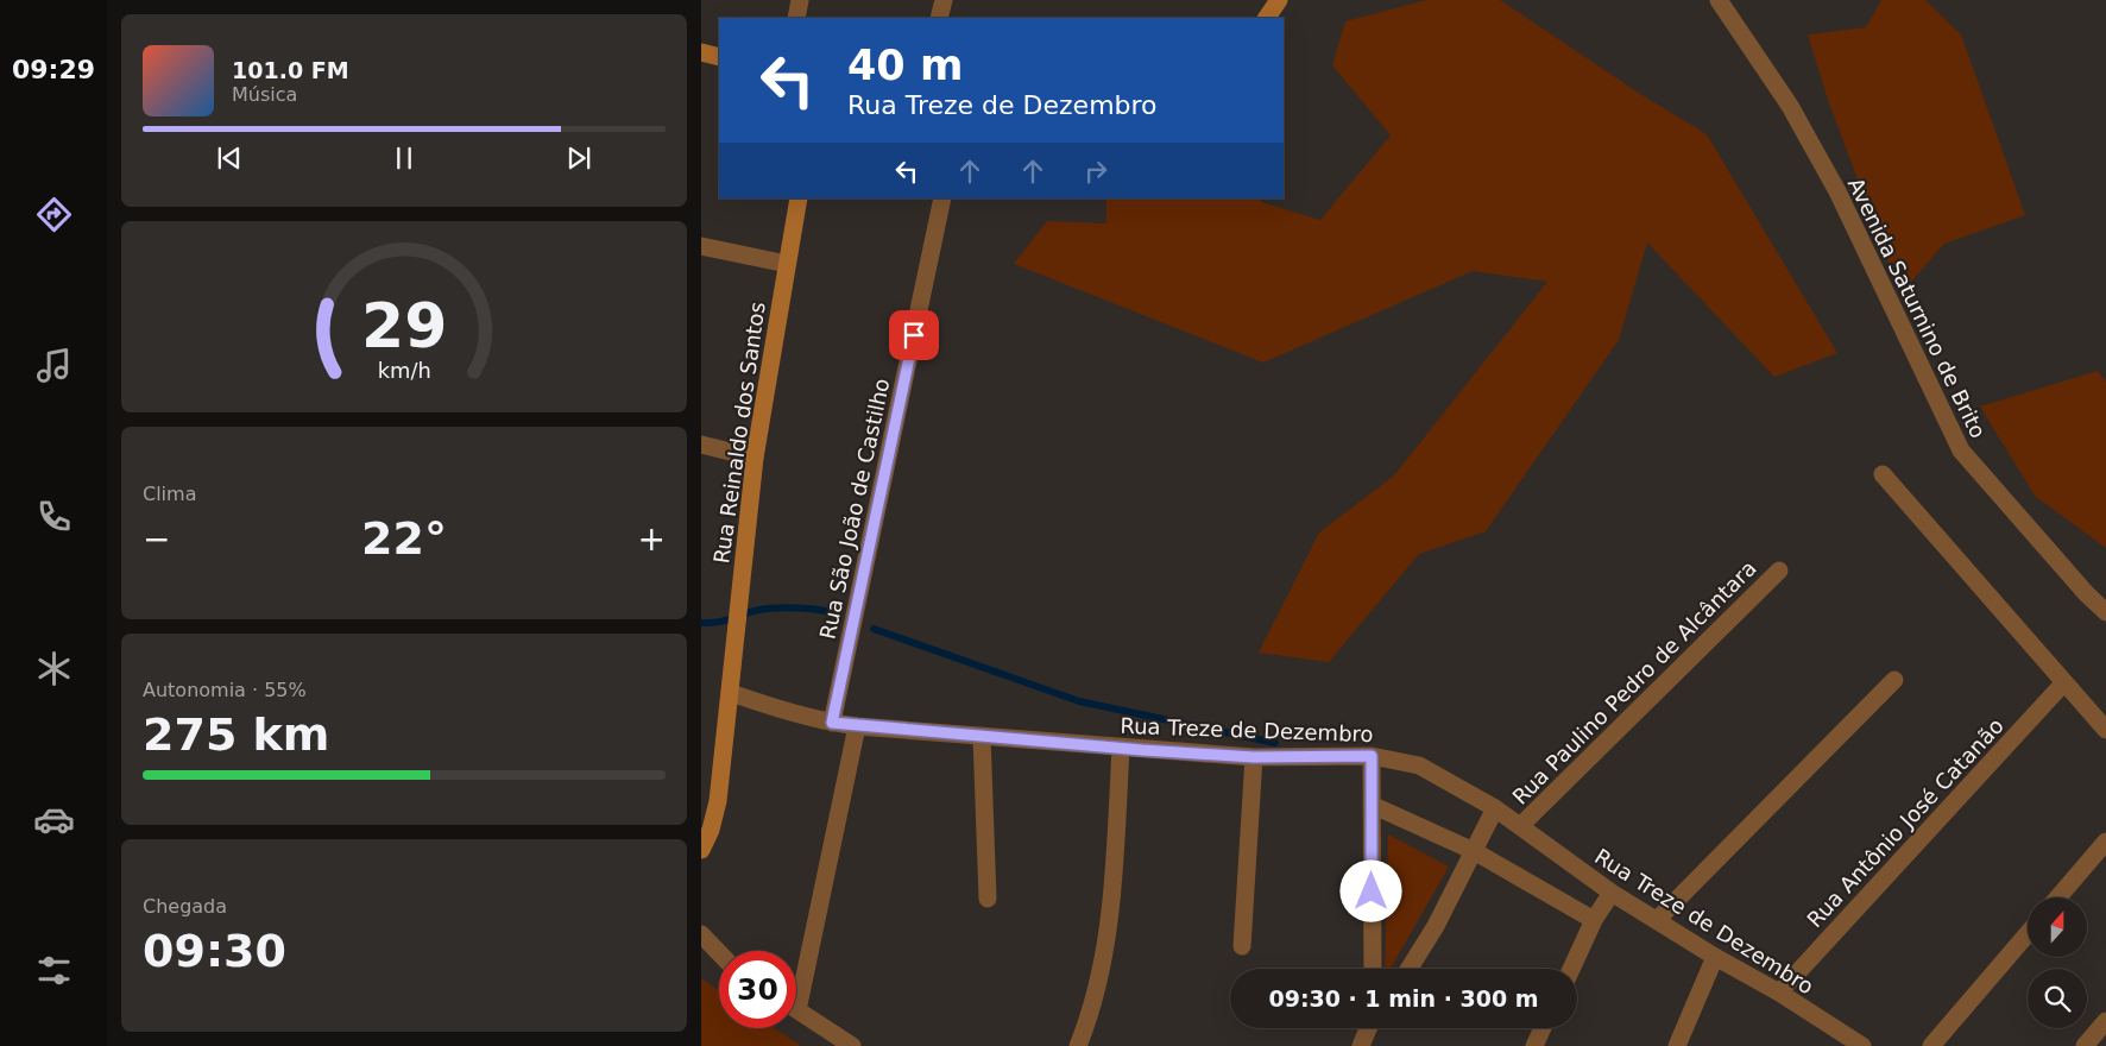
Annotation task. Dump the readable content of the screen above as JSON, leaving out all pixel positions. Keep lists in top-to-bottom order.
{
  "streets": {
    "street": [
      "Avenida Saturnino de Brito",
      "Rua Reinaldo dos Santos",
      "Rua São João de Castilho",
      "Rua Paulino Pedro de Alcântara",
      "Rua Treze de Dezembro",
      "Rua Antônio José Catanão"
    ]
  },
  "crossings": [
    ["Rua Reinaldo dos Santos", "Rua Treze de Dezembro"],
    ["Rua São João de Castilho", "Rua Treze de Dezembro"],
    ["Rua Paulino Pedro de Alcântara", "Rua Treze de Dezembro"],
    ["Rua Treze de Dezembro", "Rua Antônio José Catanão"]
  ],
  "north": "top",
  "page": {
    "tabs": "09:29",
    "turn": ["40 m", "Rua Treze de Dezembro"],
    "song": ["101.0 FM", "Música"],
    "tile": [
      "Clima",
      ["Autonomia · 55%", "275 km"],
      ["Chegada", "09:30"]
    ],
    "heat": ["−", "22°", "+"],
    "limit": "30",
    "trip": "09:30 · 1 min · 300 m",
    "gauge": ["29", "km/h"]
  }
}
